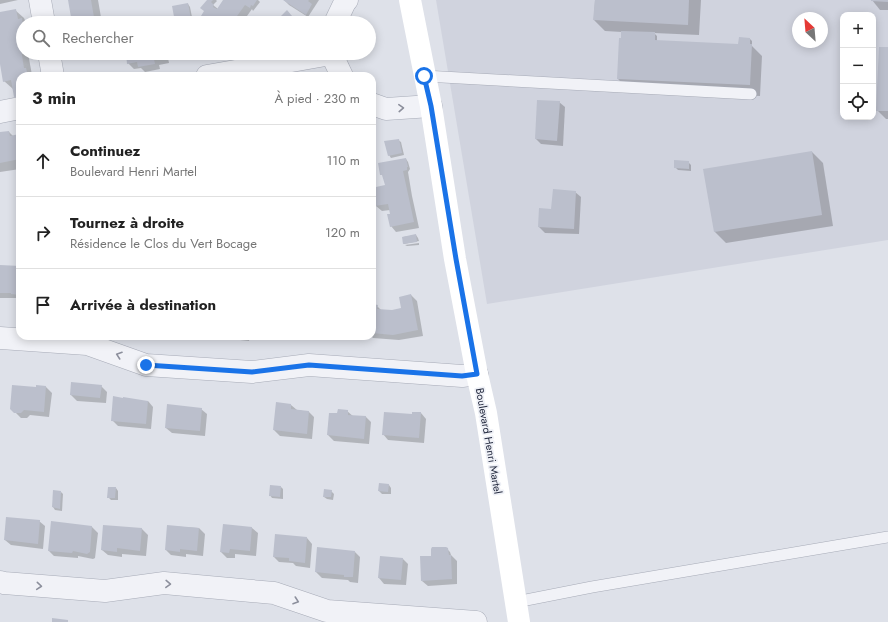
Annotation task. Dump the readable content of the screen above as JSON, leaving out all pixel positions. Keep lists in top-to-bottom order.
{
  "streets": {
    "street": ["Boulevard Henri Martel"]
  },
  "north": "top left",
  "page": {
    "map_buttons": ["+", "−"],
    "search": "Rechercher",
    "heading": ["3 min", "À pied · 230 m"],
    "list": [
      ["Continuez", "Boulevard Henri Martel", "110 m"],
      ["Tournez à droite", "Résidence le Clos du Vert Bocage", "120 m"],
      "Arrivée à destination"
    ]
  }
}
